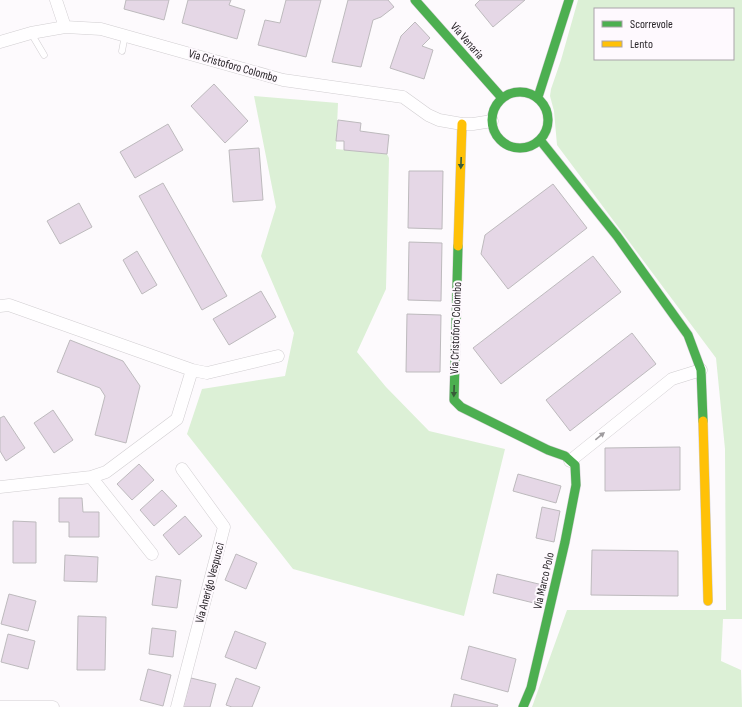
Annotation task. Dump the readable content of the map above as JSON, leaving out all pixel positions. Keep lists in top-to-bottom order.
{
  "streets": {
    "street": [
      "Via Venaria",
      "Via Cristoforo Colombo",
      "Via Marco Polo",
      "Via Anerigo Vespucci"
    ]
  },
  "crossings": [
    ["Via Venaria", "Via Cristoforo Colombo"],
    ["Via Cristoforo Colombo", "Via Marco Polo"]
  ],
  "one_way": ["Via Cristoforo Colombo"],
  "legend": ["Scorrevole", "Lento"]
}
